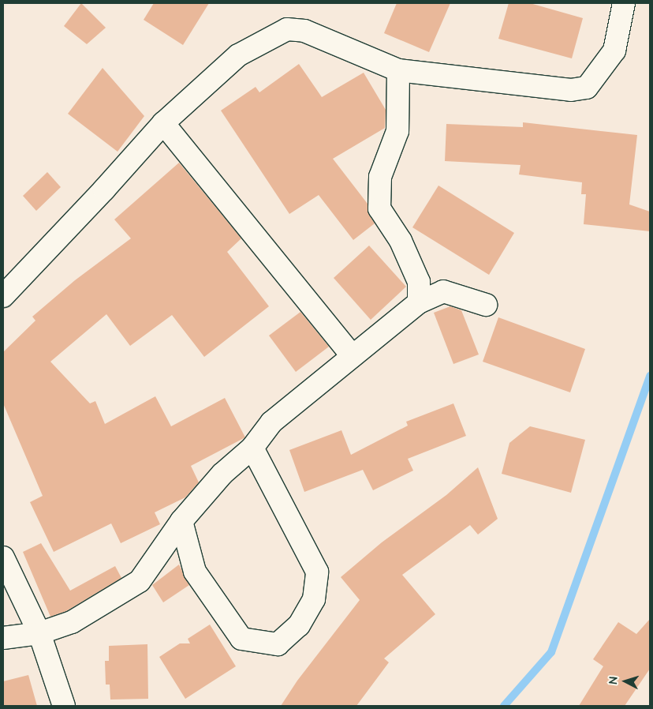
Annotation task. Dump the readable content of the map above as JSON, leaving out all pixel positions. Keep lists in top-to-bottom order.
{
  "north": "left"
}
